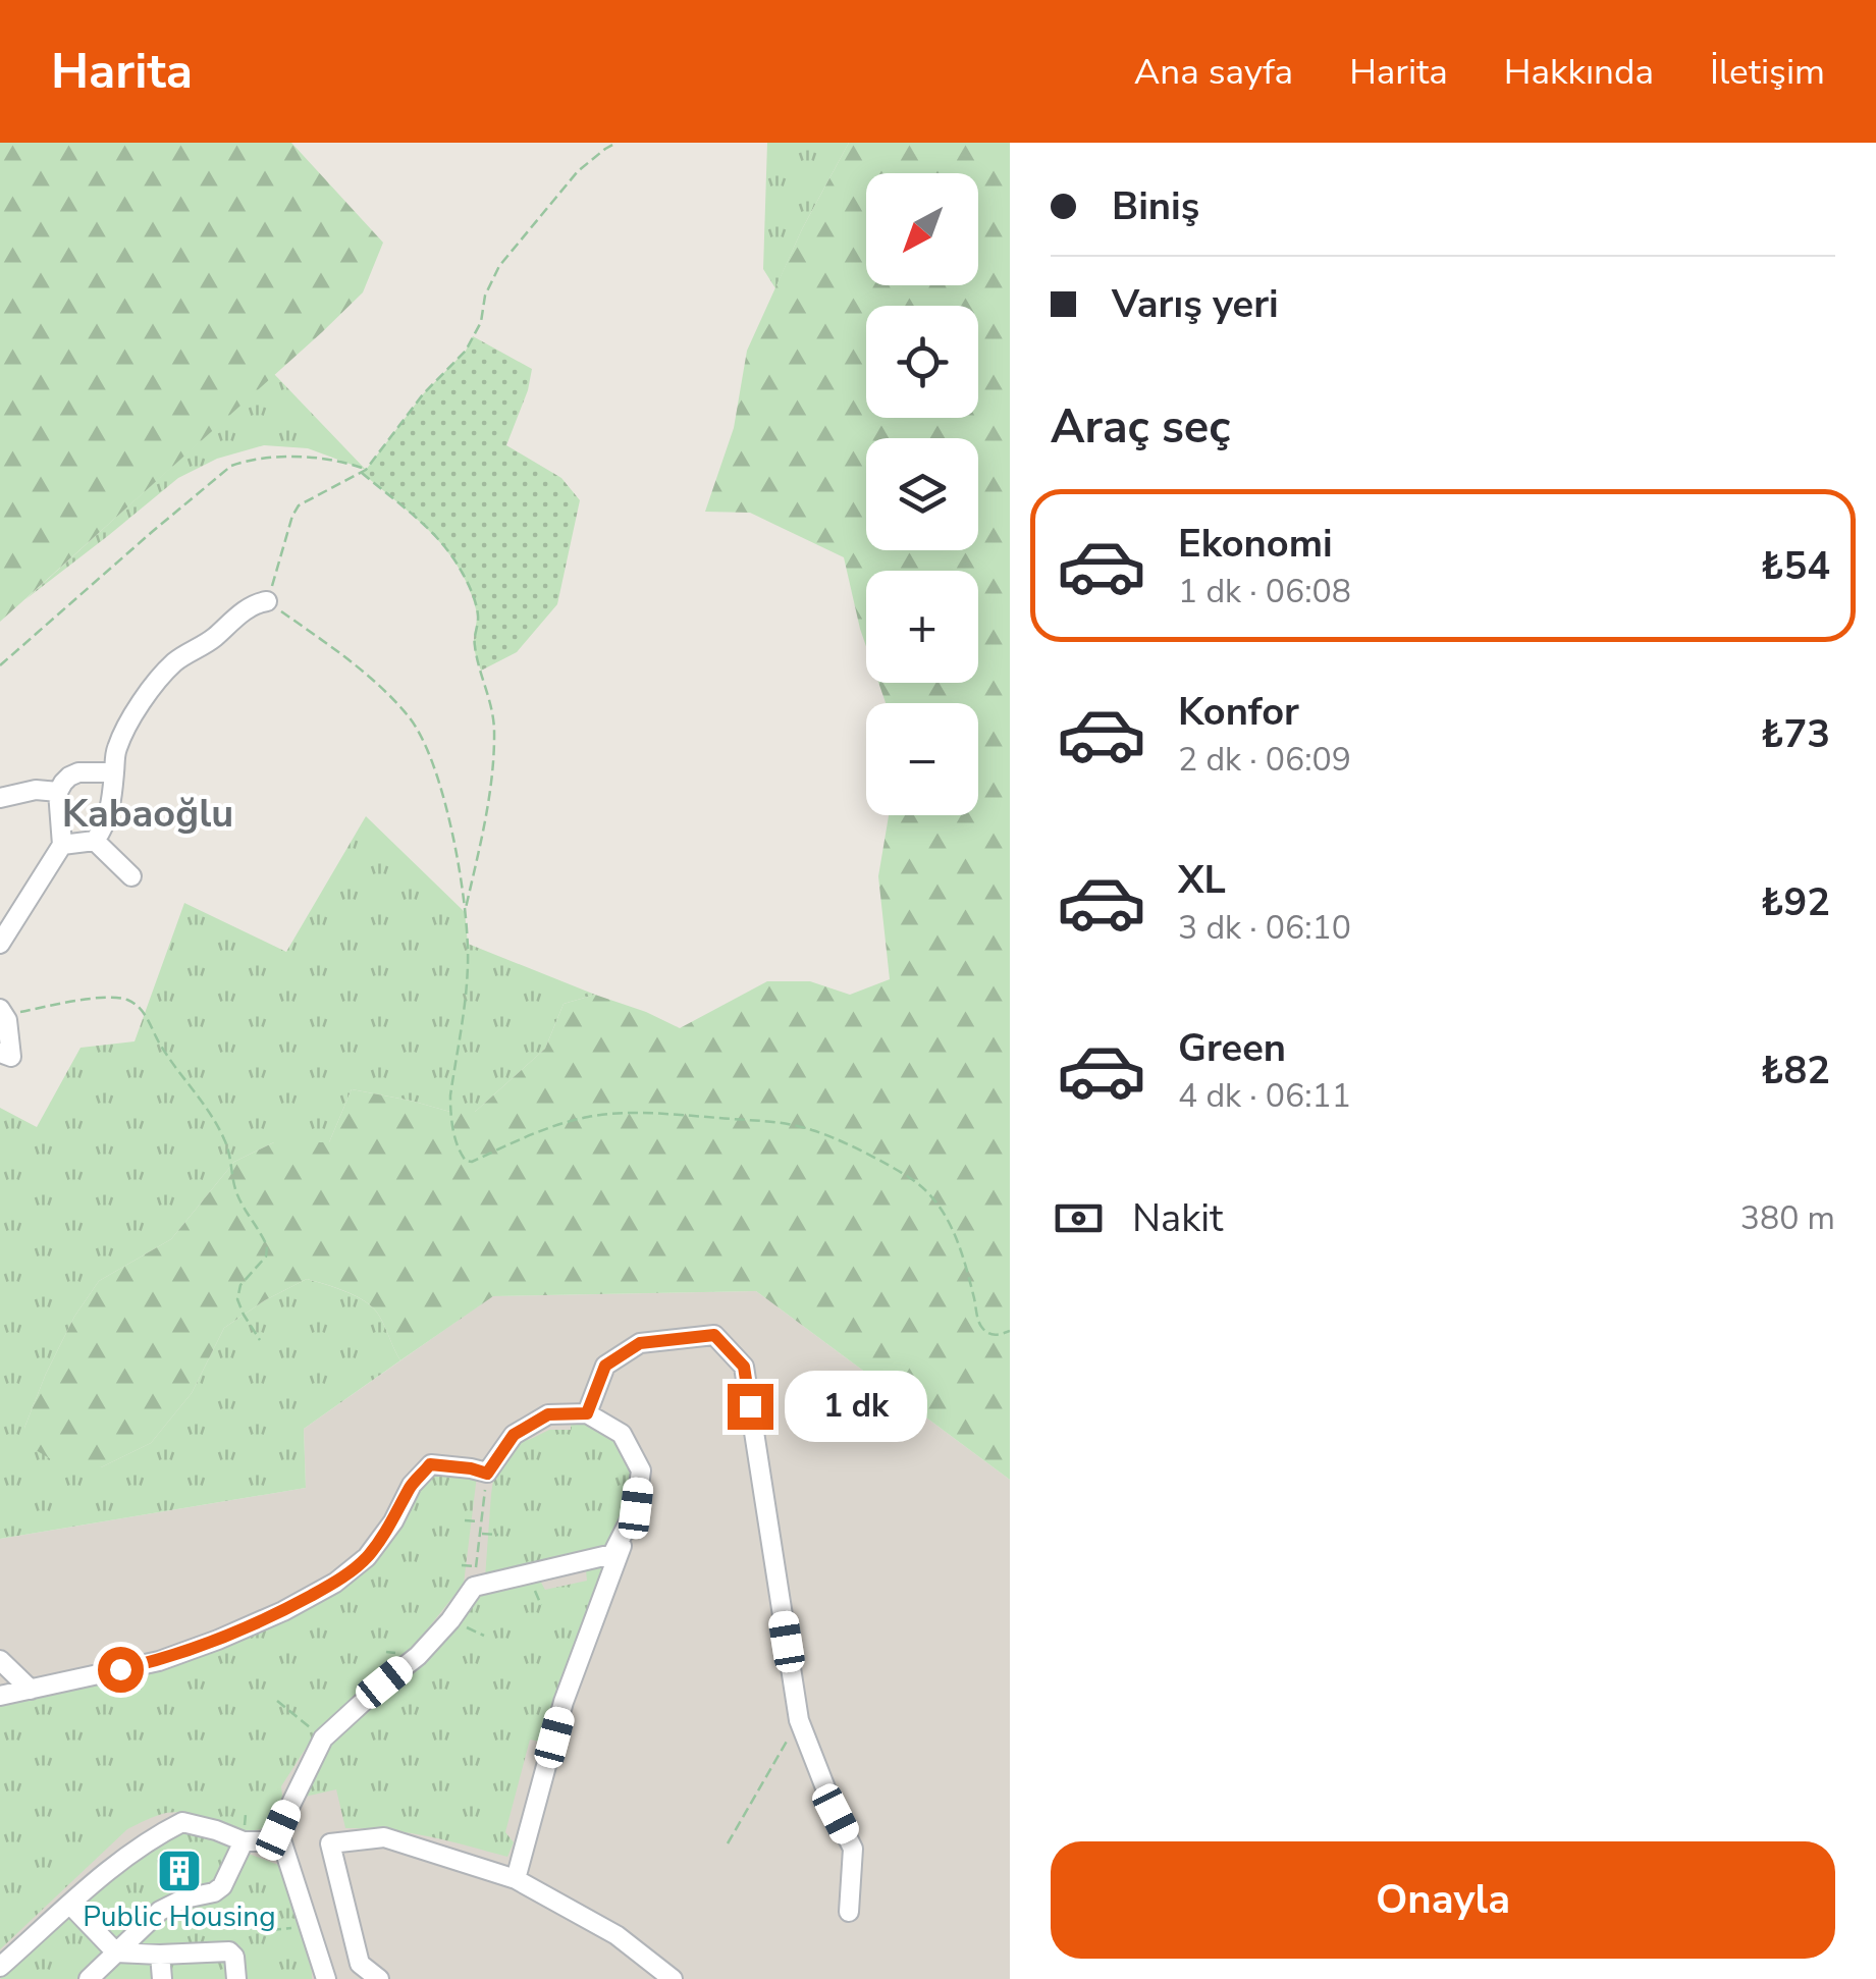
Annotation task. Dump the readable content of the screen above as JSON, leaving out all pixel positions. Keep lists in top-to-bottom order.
{
  "districts": ["Kabaoğlu"],
  "places": {
    "building": ["Public Housing"]
  },
  "north": "bottom left",
  "page": {
    "header": "Harita",
    "nav": [
      "Ana sayfa",
      "Harita",
      "Hakkında",
      "İletişim"
    ],
    "banner": ["Biniş", "Varış yeri"],
    "map_buttons": ["+", "−"],
    "heading": "Araç seç",
    "list": [
      {
        "name": "Ekonomi",
        "note": "1 dk · 06:08",
        "value": "₺54"
      },
      {
        "name": "Konfor",
        "note": "2 dk · 06:09",
        "value": "₺73"
      },
      {
        "name": "XL",
        "note": "3 dk · 06:10",
        "value": "₺92"
      },
      {
        "name": "Green",
        "note": "4 dk · 06:11",
        "value": "₺82"
      }
    ],
    "pay": ["Nakit", "380 m"],
    "bubble": "1 dk",
    "buttons": "Onayla"
  }
}
